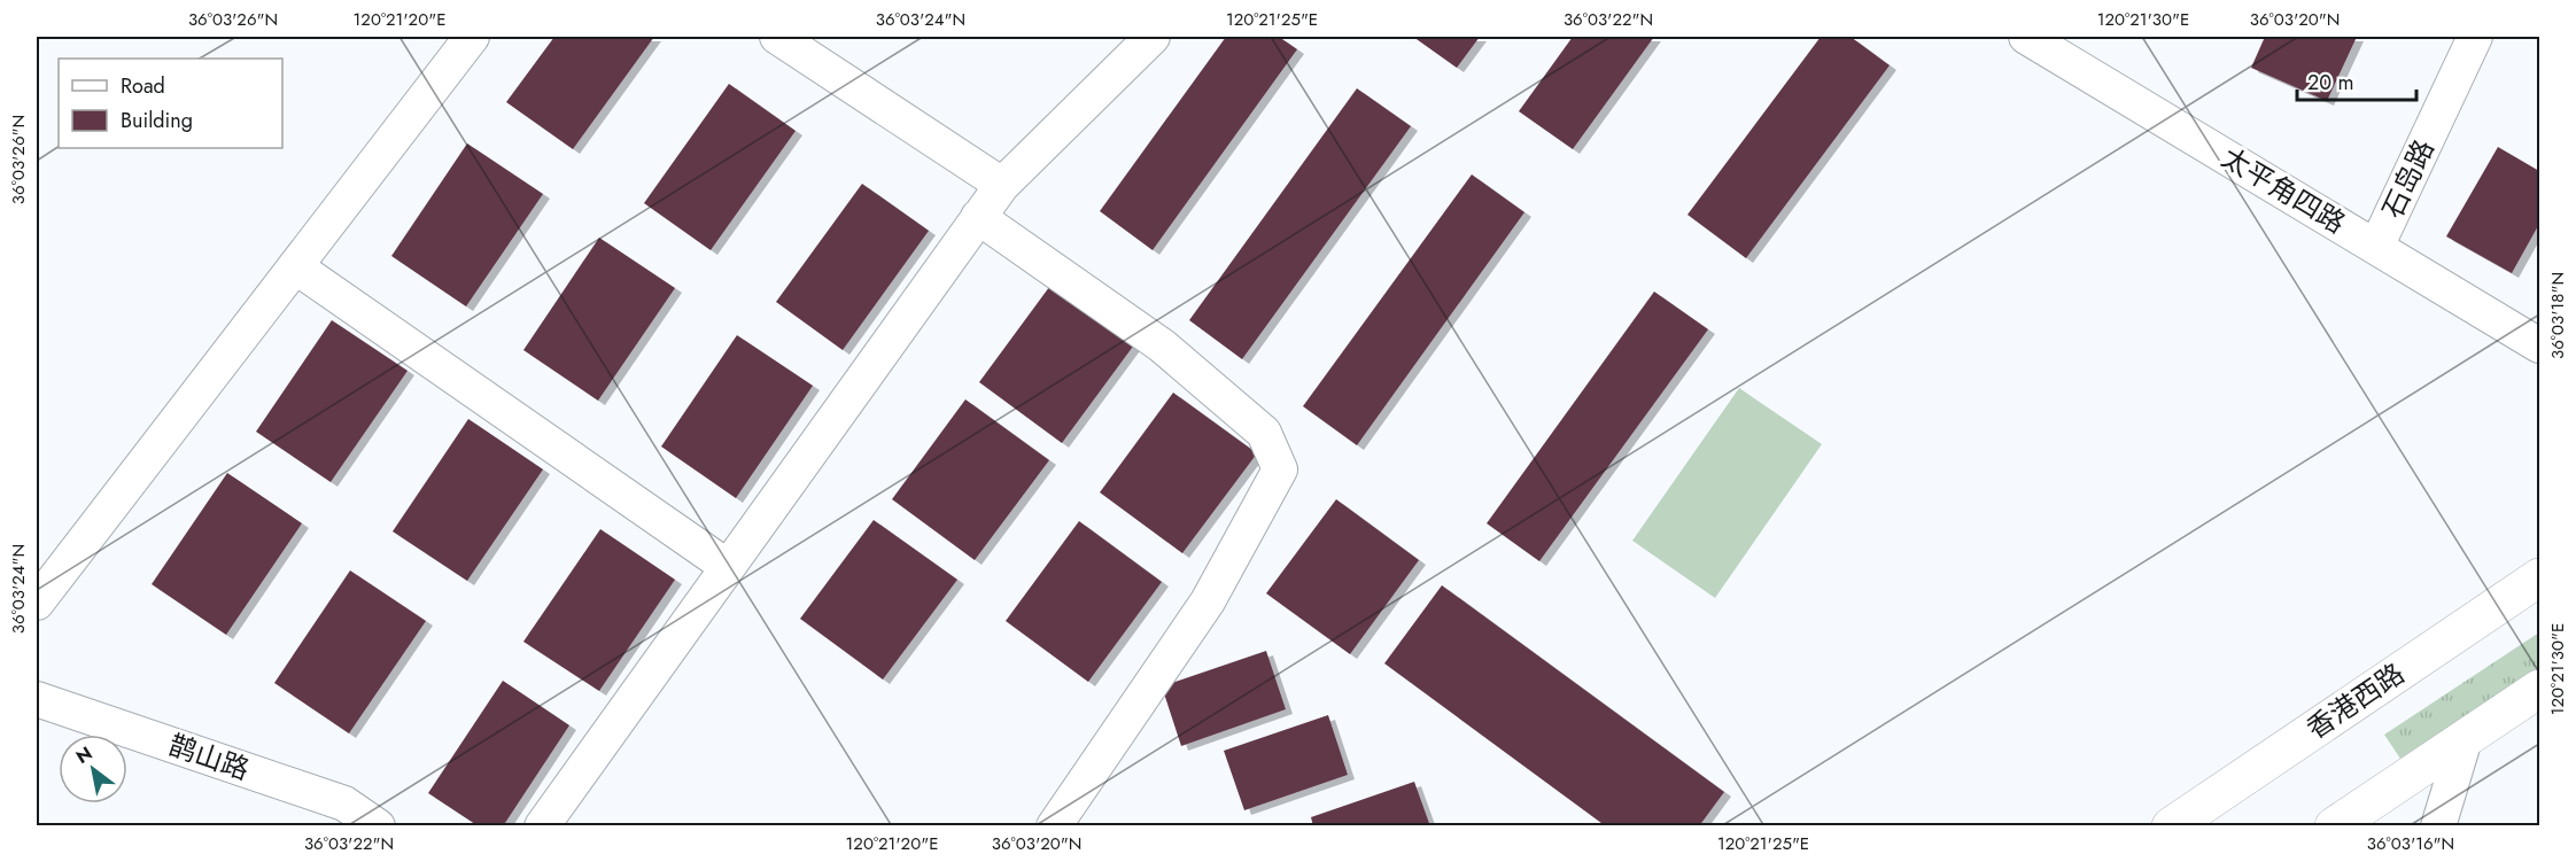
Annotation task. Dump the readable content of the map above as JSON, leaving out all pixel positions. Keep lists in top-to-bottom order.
{
  "streets": {
    "main road": ["香港西路"],
    "street": ["石岛路", "太平角四路", "鹊山路"]
  },
  "crossings": [
    ["石岛路", "太平角四路"]
  ],
  "legend": ["Road", "Building"],
  "scale_bar": "20 m",
  "north": "top left",
  "coordinates": [
    "36°03'26\"N",
    "120°21'20\"E",
    "36°03'24\"N",
    "120°21'25\"E",
    "36°03'22\"N",
    "120°21'30\"E",
    "36°03'20\"N",
    "36°03'18\"N",
    "36°03'16\"N"
  ]
}
